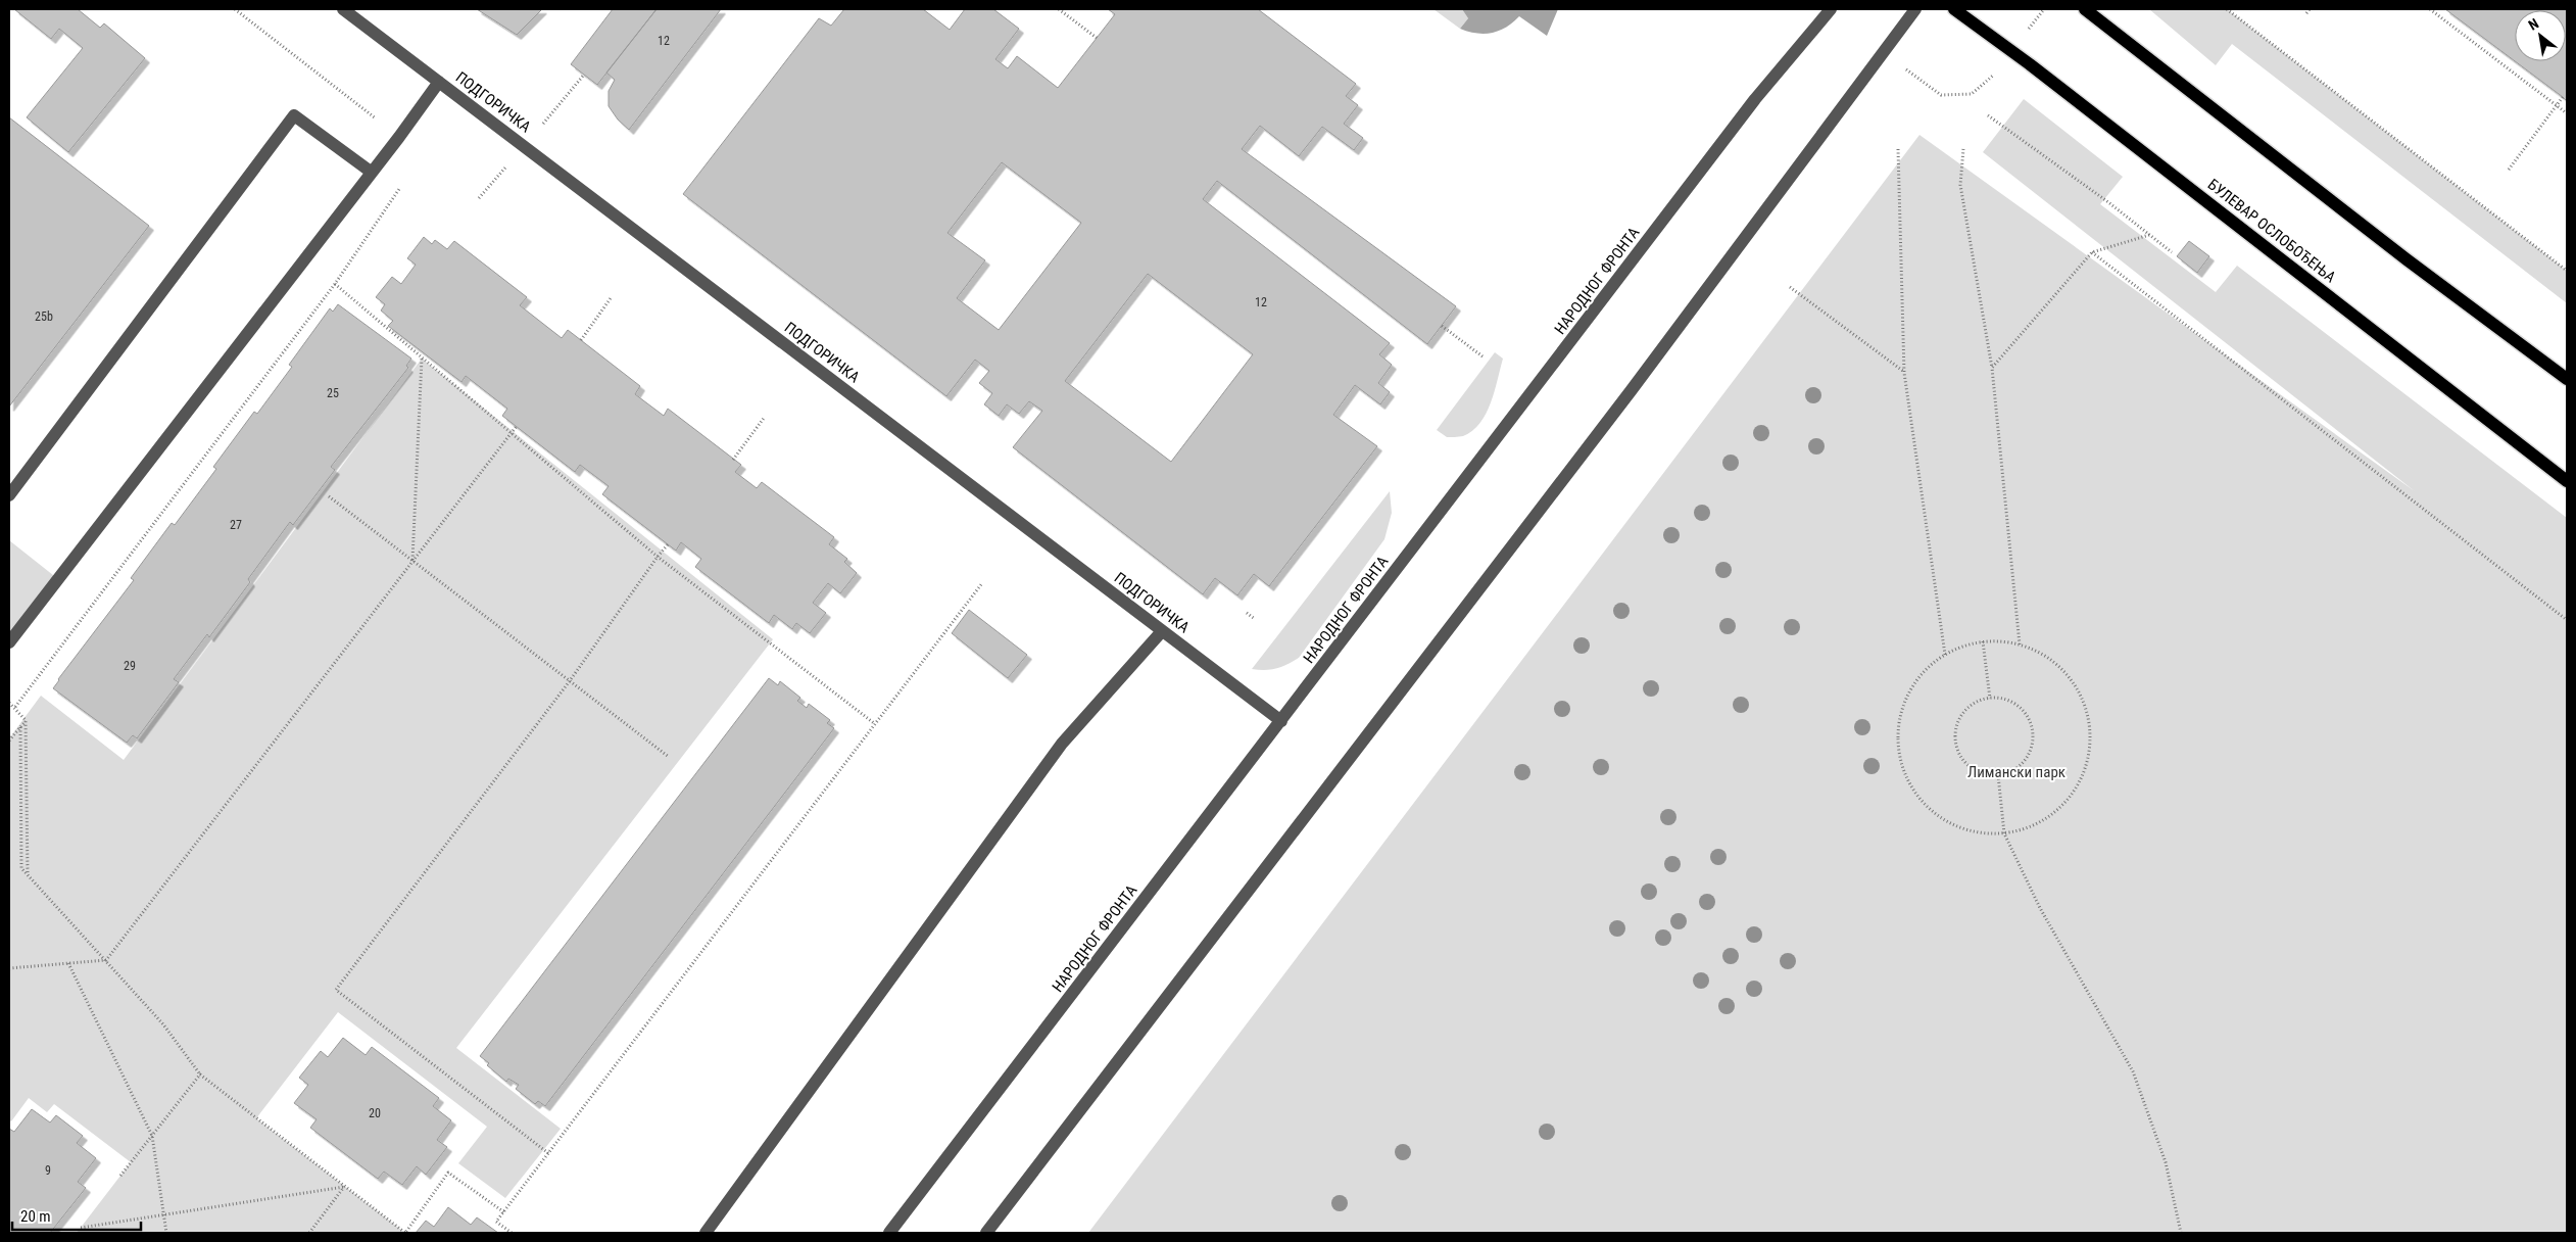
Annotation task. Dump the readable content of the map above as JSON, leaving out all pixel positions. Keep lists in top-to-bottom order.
{
  "streets": {
    "main road": ["БУЛЕВАР ОСЛОБОЂЕЊА"],
    "street": ["ПОДГОРИЧКА", "НАРОДНОГ ФРОНТА"]
  },
  "crossings": [
    ["ПОДГОРИЧКА", "НАРОДНОГ ФРОНТА"]
  ],
  "parks": ["Лимански парк"],
  "house_numbers": [
    "12",
    "12",
    "25b",
    "25",
    "27",
    "29",
    "20",
    "9"
  ],
  "scale_bar": "20 m",
  "north": "top left"
}
